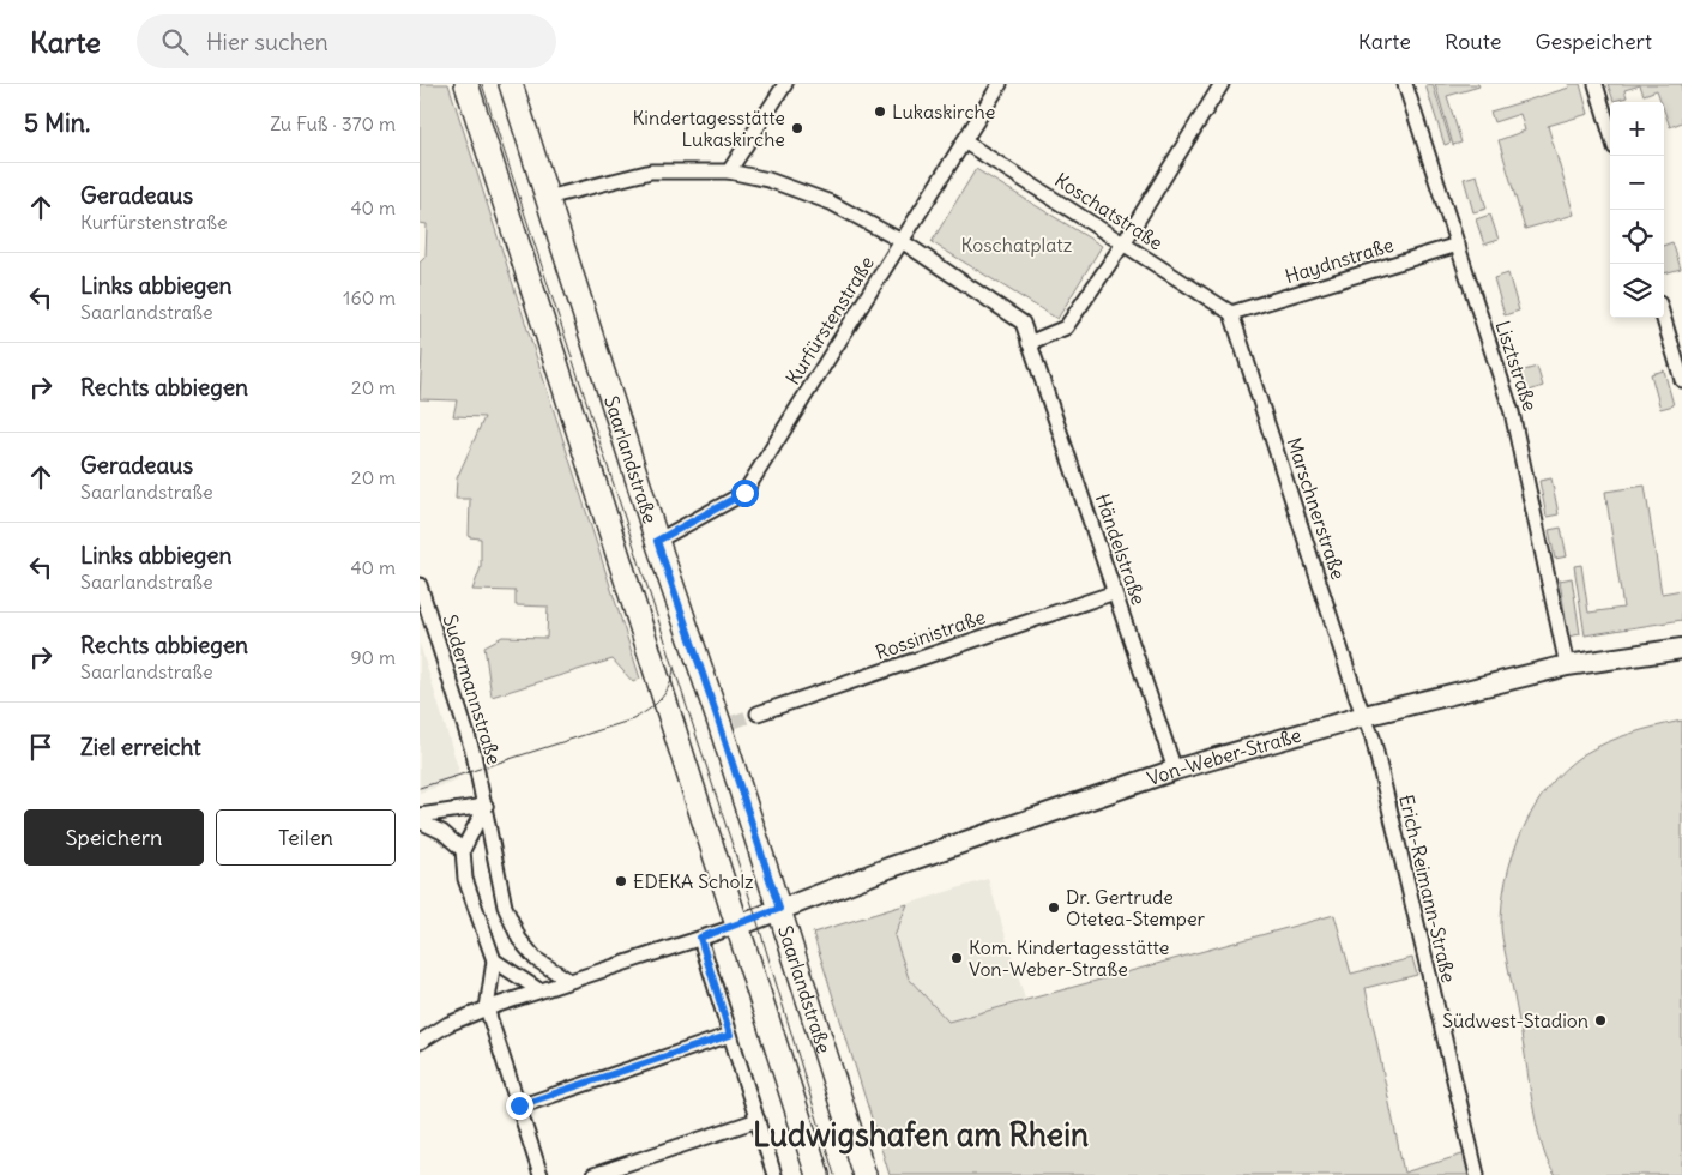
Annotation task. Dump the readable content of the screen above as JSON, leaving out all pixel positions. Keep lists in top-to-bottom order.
{
  "streets": {
    "main road": ["Saarlandstraße"],
    "street": [
      "Koschatstraße",
      "Haydnstraße",
      "Kurfürstenstraße",
      "Lisztstraße",
      "Marschnerstraße",
      "Händelstraße",
      "Rossinistraße",
      "Sudermannstraße",
      "Von-Weber-Straße",
      "Erich-Reimann-Straße"
    ]
  },
  "crossings": [
    ["Koschatstraße", "Haydnstraße"],
    ["Koschatstraße", "Kurfürstenstraße"],
    ["Koschatstraße", "Marschnerstraße"],
    ["Haydnstraße", "Lisztstraße"],
    ["Haydnstraße", "Marschnerstraße"],
    ["Kurfürstenstraße", "Saarlandstraße"],
    ["Lisztstraße", "Von-Weber-Straße"],
    ["Saarlandstraße", "Von-Weber-Straße"],
    ["Marschnerstraße", "Von-Weber-Straße"],
    ["Marschnerstraße", "Erich-Reimann-Straße"],
    ["Händelstraße", "Rossinistraße"],
    ["Händelstraße", "Von-Weber-Straße"],
    ["Von-Weber-Straße", "Erich-Reimann-Straße"]
  ],
  "districts": ["Ludwigshafen am Rhein"],
  "parks": ["Koschatplatz"],
  "places": [
    "Lukaskirche",
    "Kindertagesstätte Lukaskirche",
    "EDEKA Scholz",
    "Dr. Gertrude Otetea-Stemper",
    "Kom. Kindertagesstätte Von-Weber-Straße",
    "Südwest-Stadion"
  ],
  "page": {
    "header": "Karte",
    "search": "Hier suchen",
    "nav": ["Karte", "Route", "Gespeichert"],
    "heading": ["5 Min.", "Zu Fuß · 370 m"],
    "map_buttons": ["+", "−"],
    "list": [
      ["Geradeaus", "Kurfürstenstraße", "40 m"],
      ["Links abbiegen", "Saarlandstraße", "160 m"],
      ["Rechts abbiegen", "20 m"],
      ["Geradeaus", "Saarlandstraße", "20 m"],
      ["Links abbiegen", "Saarlandstraße", "40 m"],
      ["Rechts abbiegen", "Saarlandstraße", "90 m"],
      "Ziel erreicht"
    ],
    "buttons": ["Speichern", "Teilen"]
  }
}
